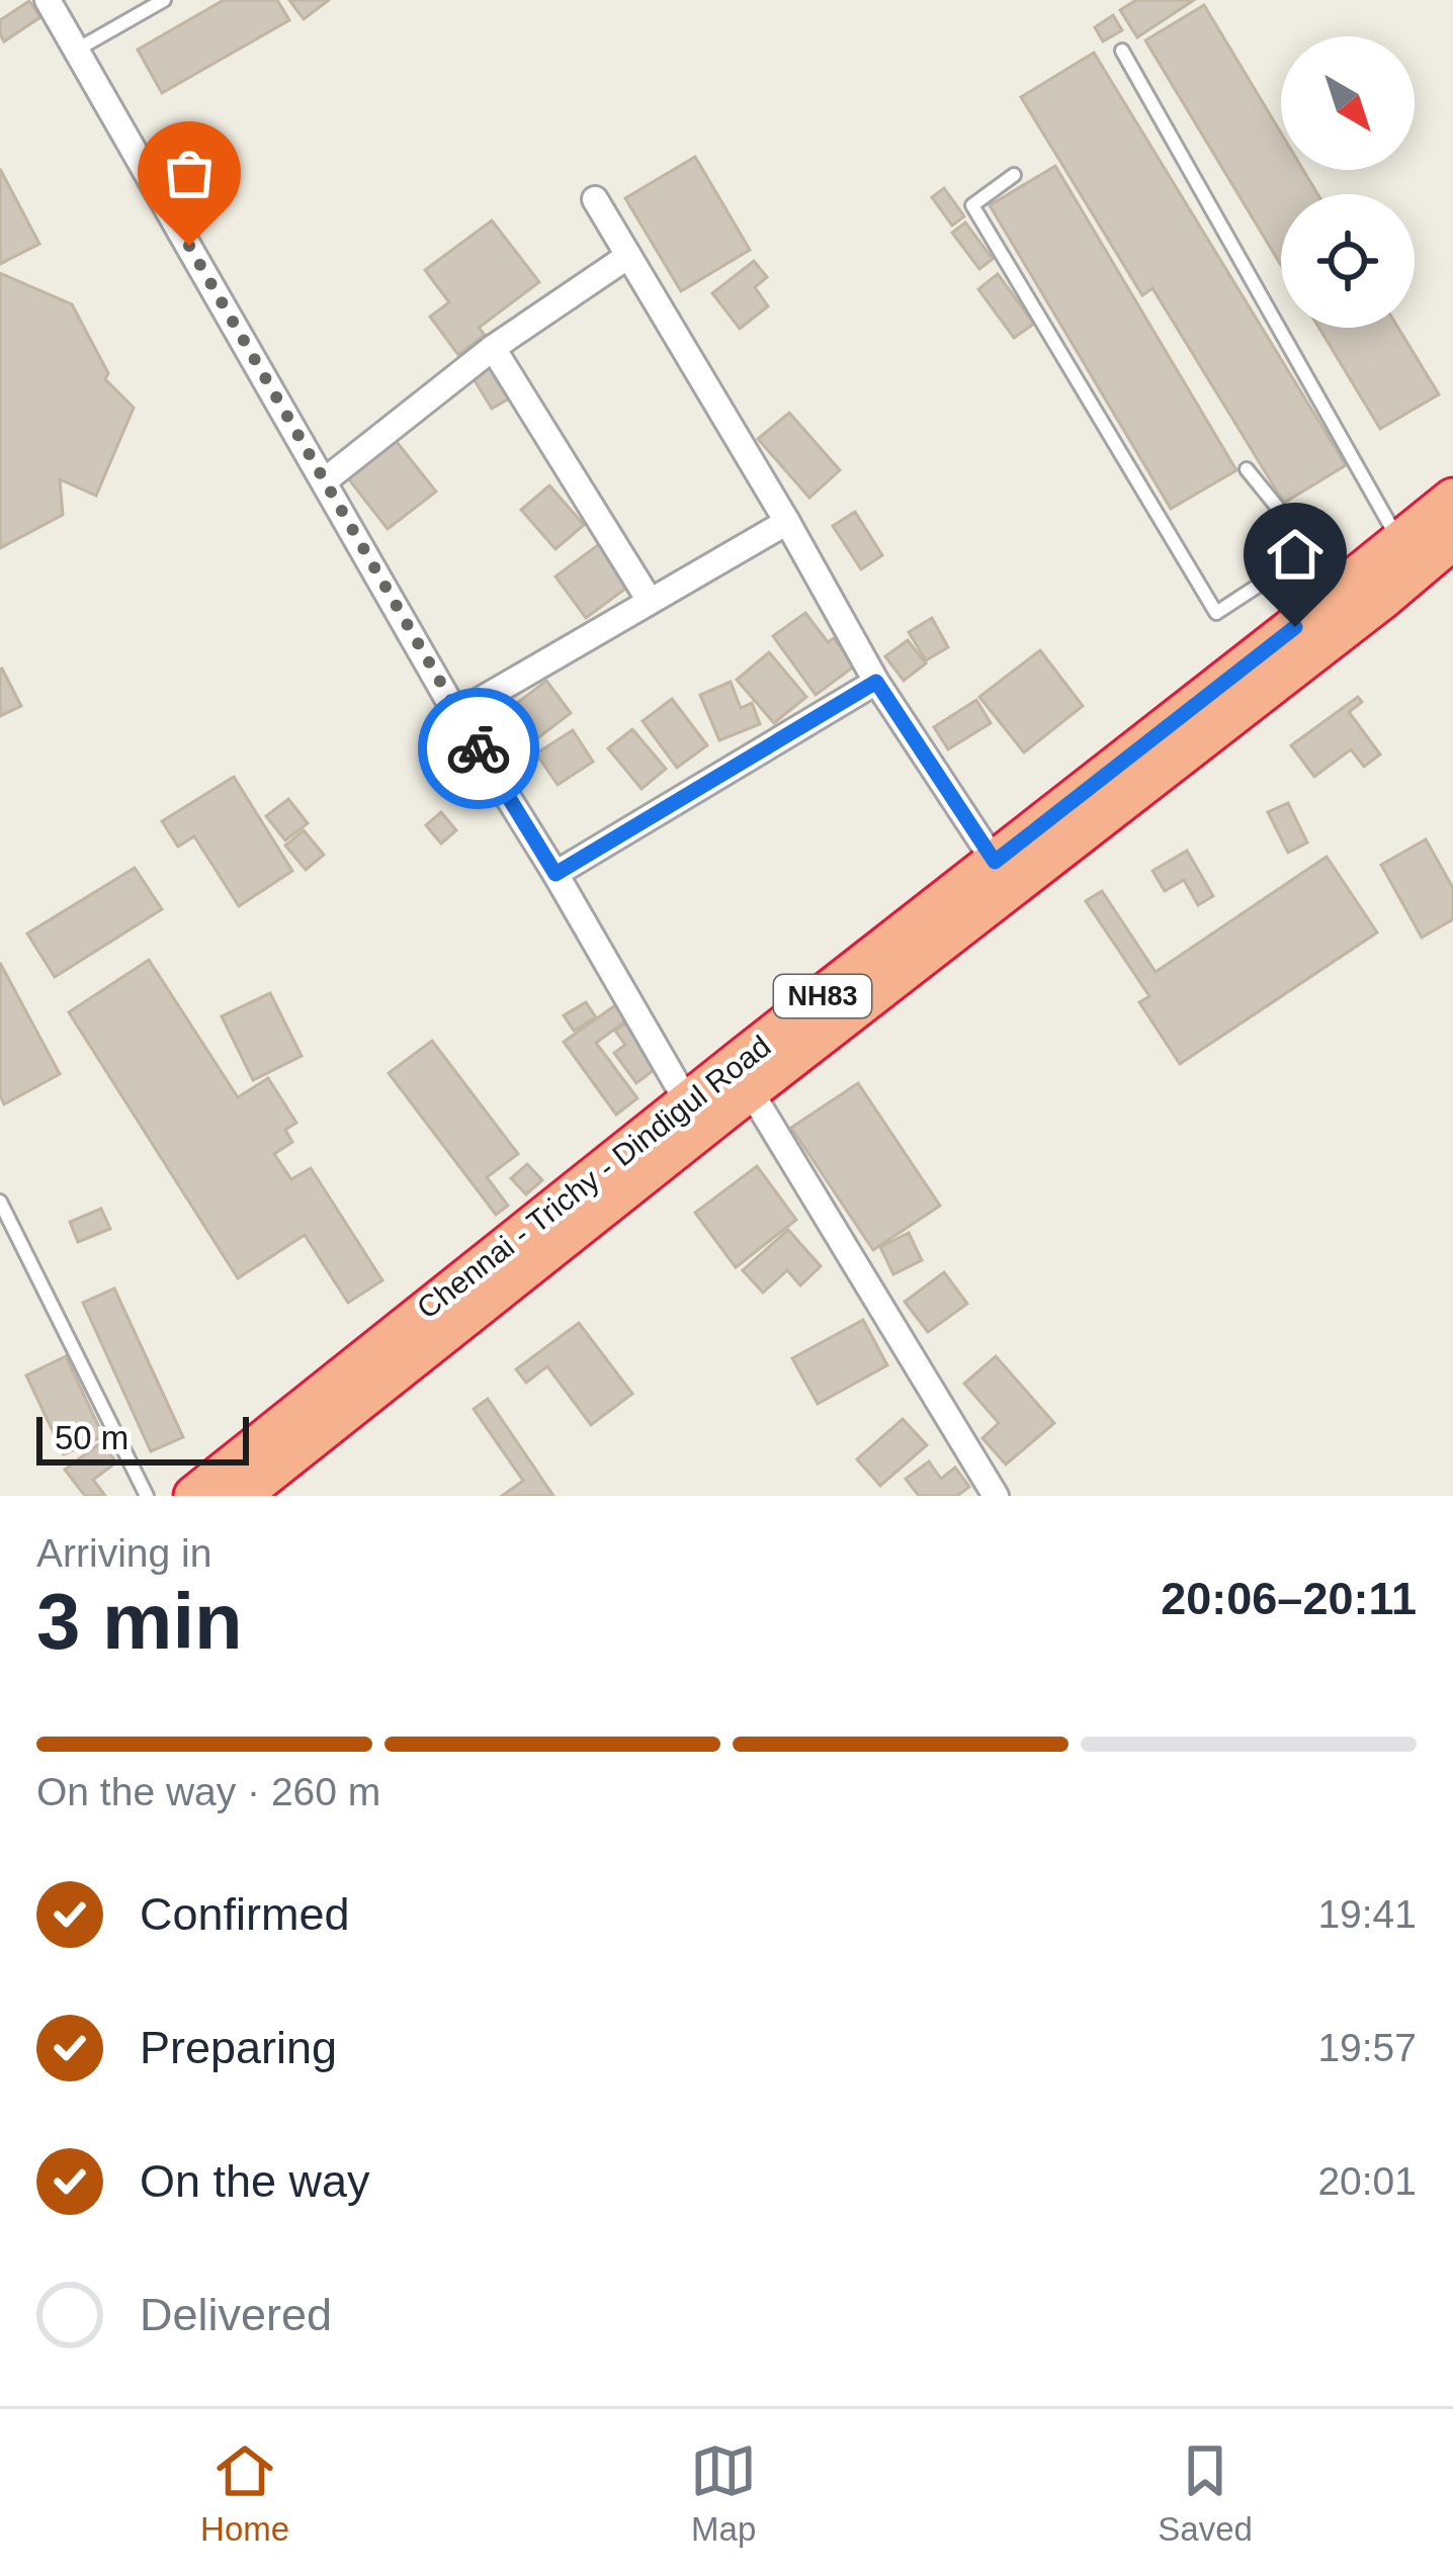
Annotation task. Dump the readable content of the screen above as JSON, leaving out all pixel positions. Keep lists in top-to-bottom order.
{
  "streets": {
    "highway": ["NH83", "Chennai - Trichy - Dindigul Road"]
  },
  "scale_bar": "50 m",
  "north": "bottom right",
  "page": {
    "scale": "50 m",
    "heading": ["3 min", "Arriving in", "20:06–20:11"],
    "bar": "On the way · 260 m",
    "list": [
      ["Confirmed", "19:41"],
      ["Preparing", "19:57"],
      ["On the way", "20:01"],
      "Delivered"
    ],
    "tabs": ["Home", "Map", "Saved"]
  }
}
